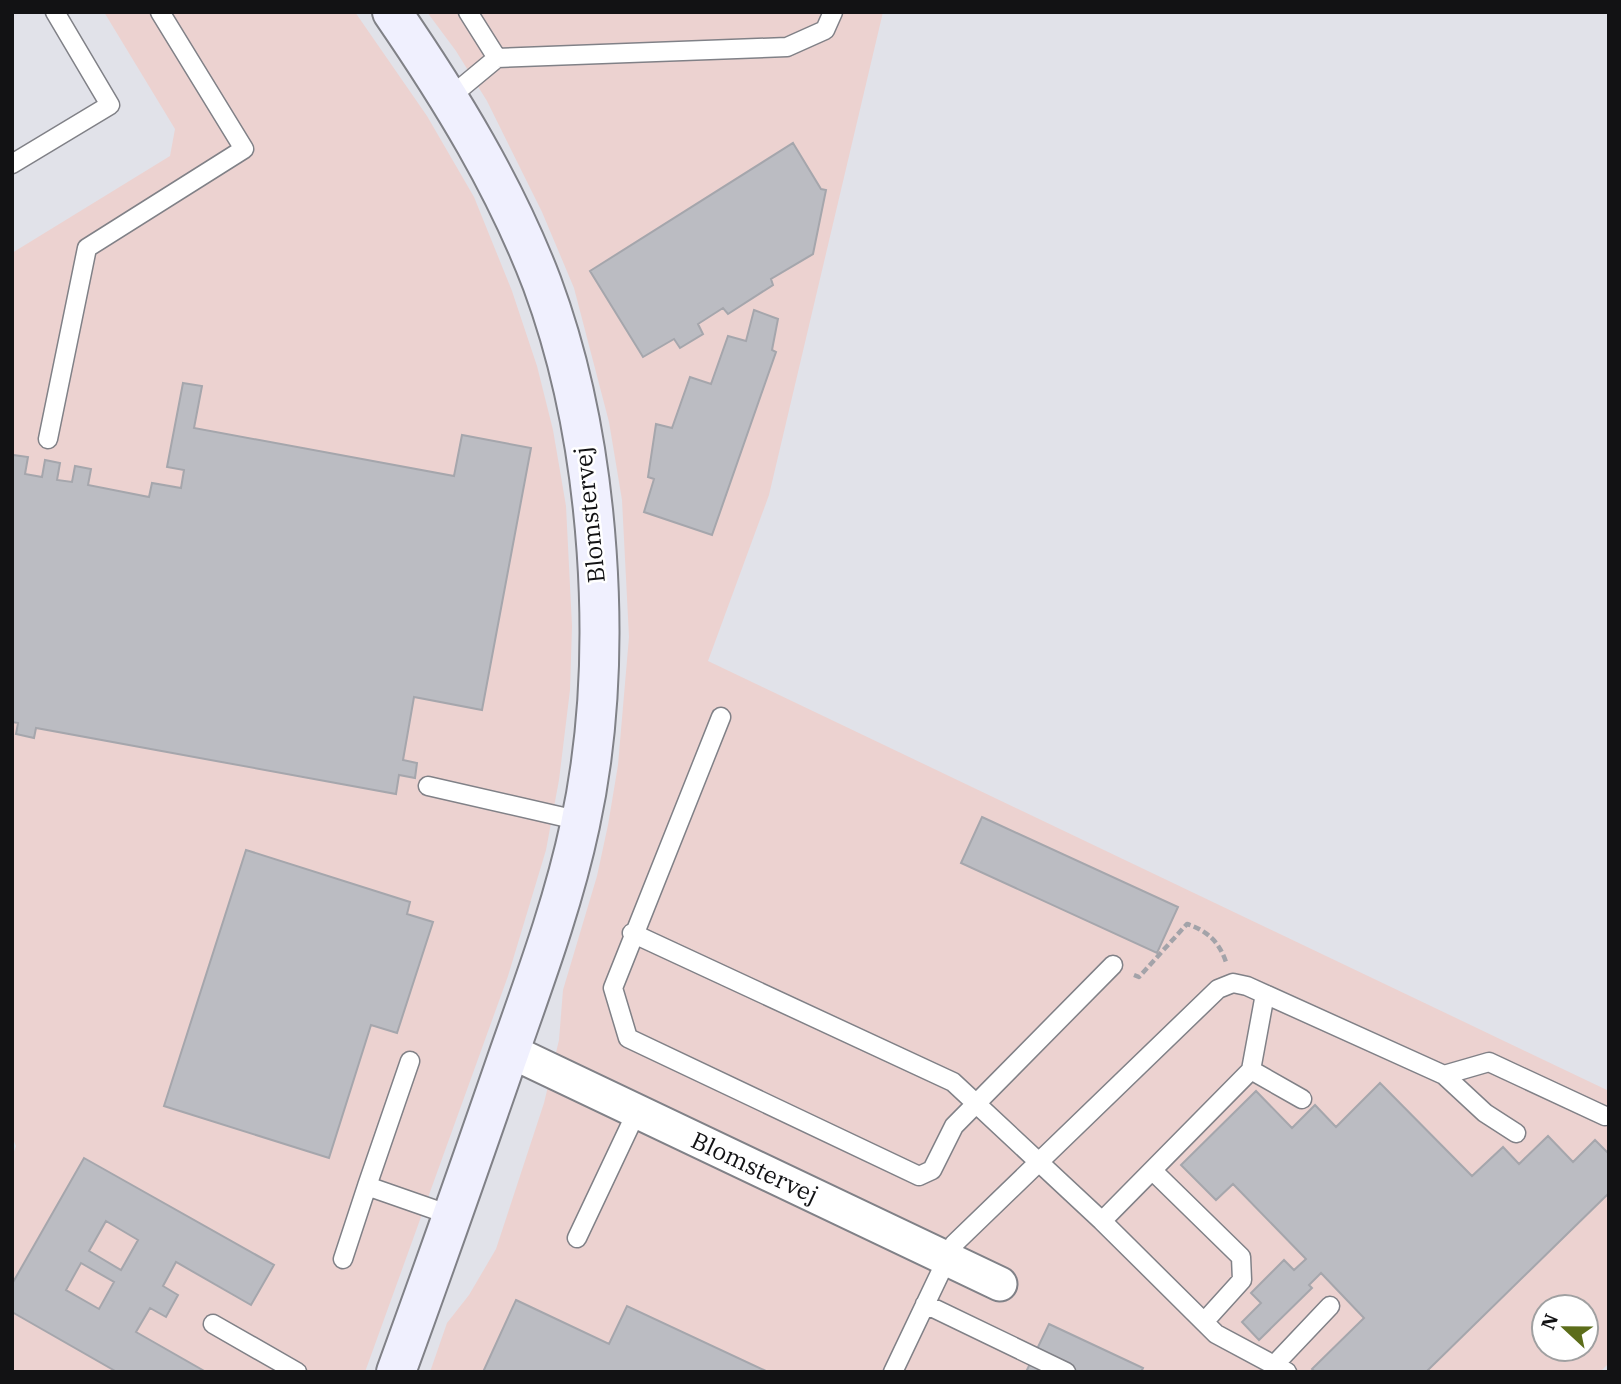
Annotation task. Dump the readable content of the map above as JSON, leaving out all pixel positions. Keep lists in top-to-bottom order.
{
  "streets": {
    "street": ["Blomstervej"]
  },
  "north": "left"
}
